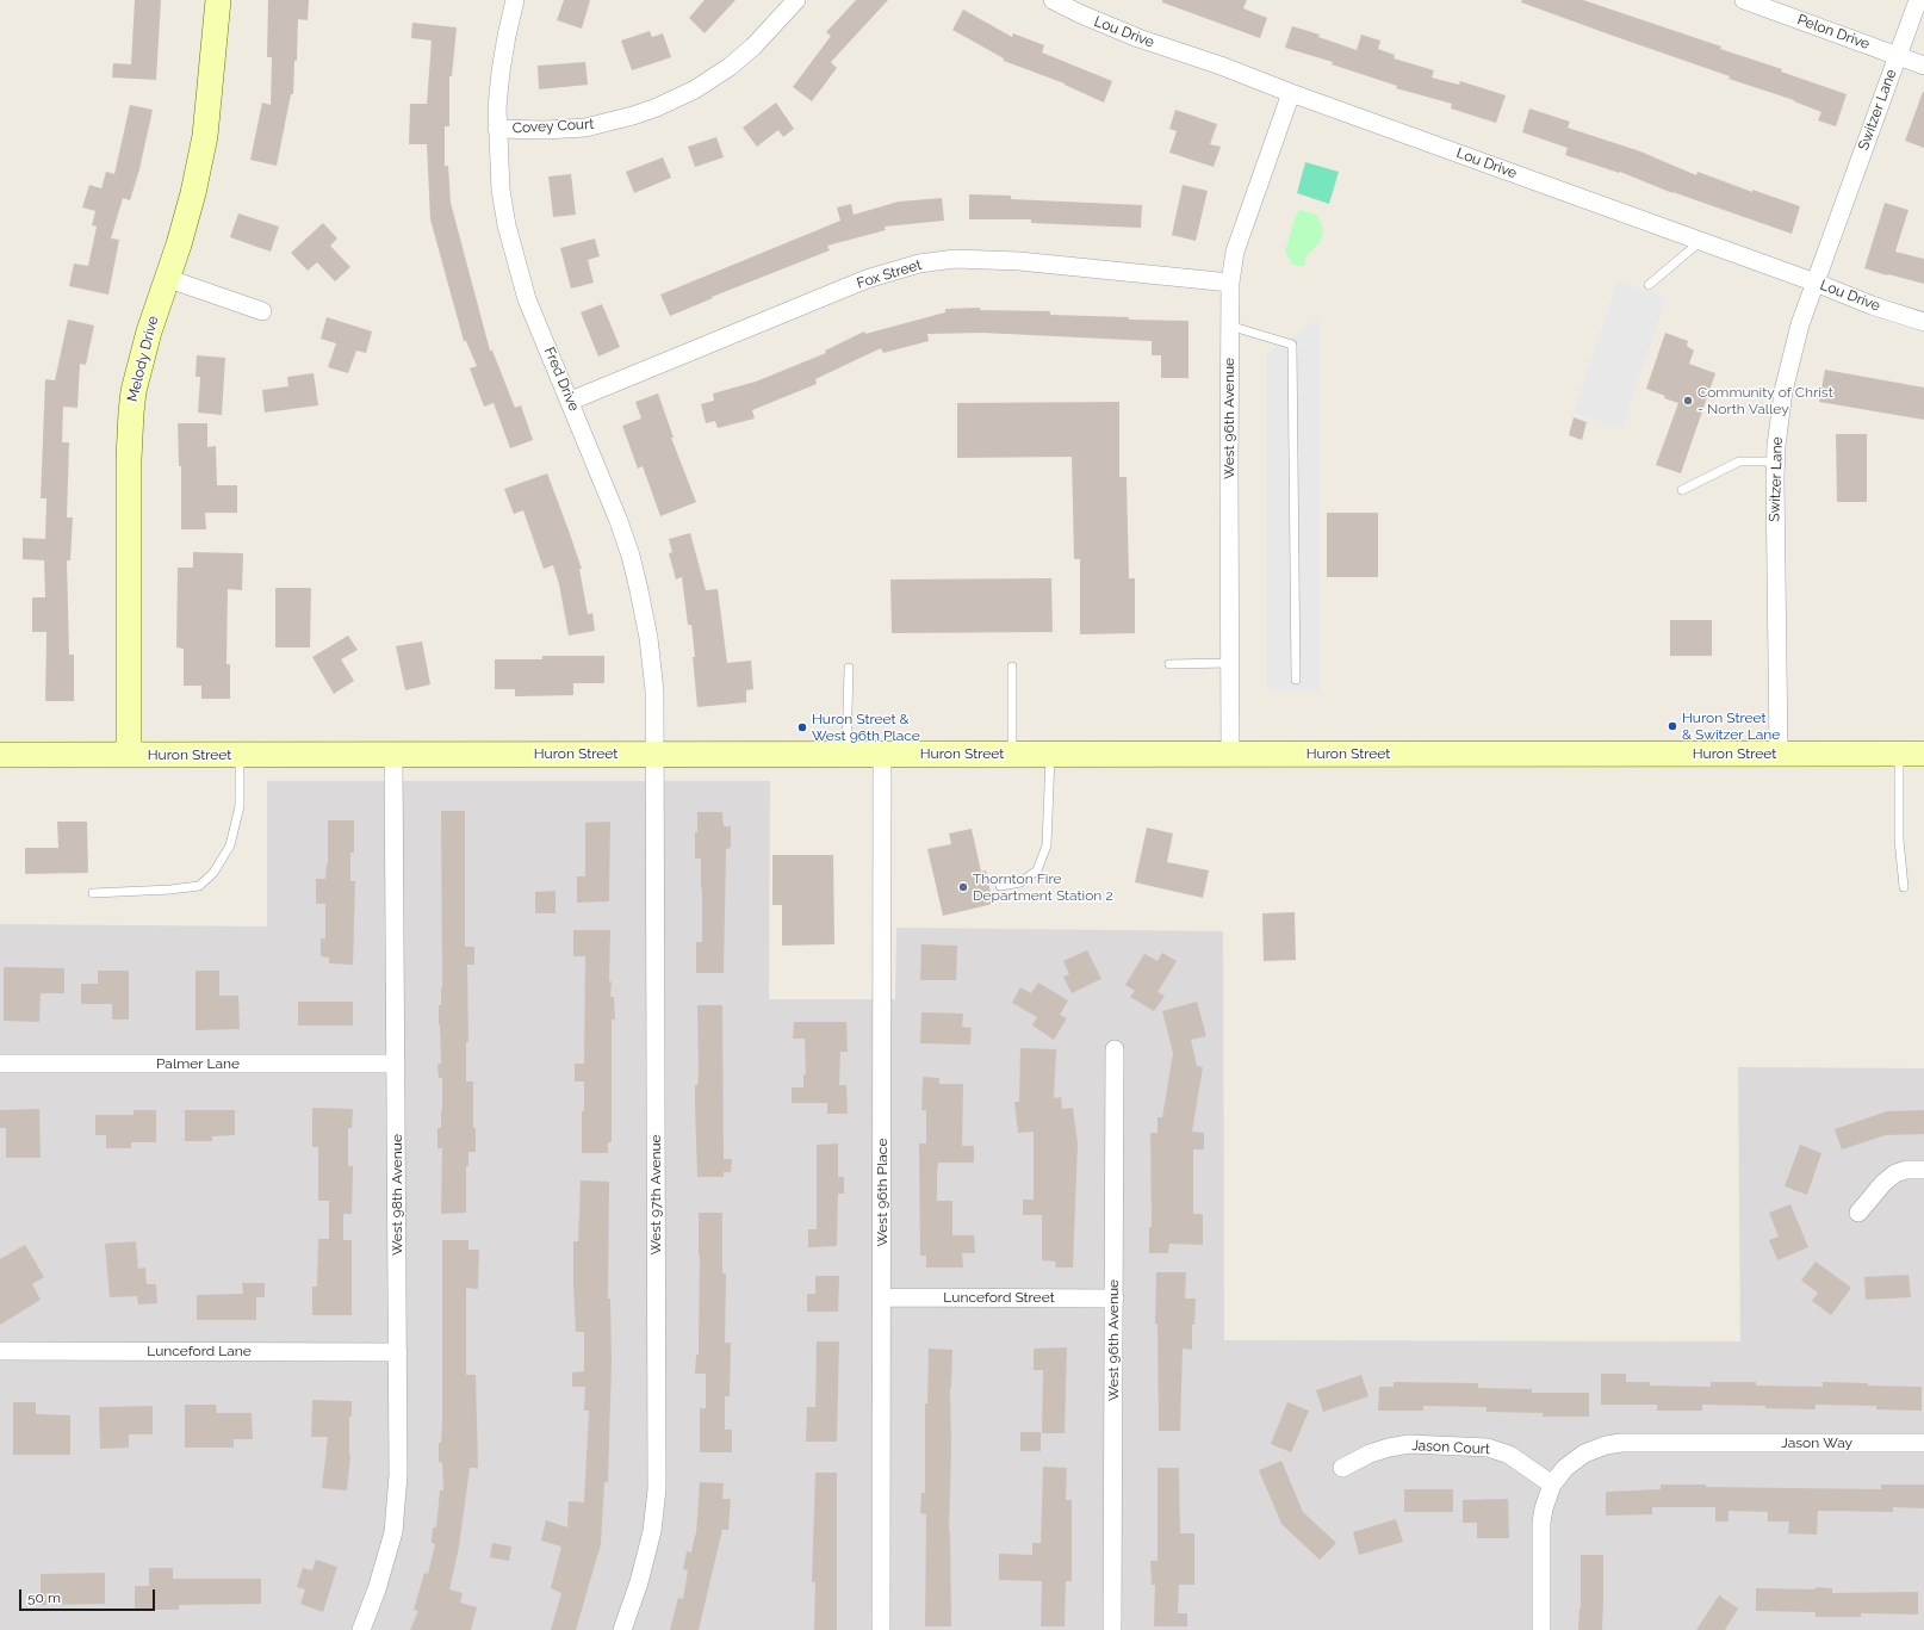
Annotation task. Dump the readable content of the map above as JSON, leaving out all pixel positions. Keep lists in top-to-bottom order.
{
  "streets": {
    "main road": ["Melody Drive", "Huron Street"],
    "street": [
      "Lou Drive",
      "Pelon Drive",
      "Switzer Lane",
      "Covey Court",
      "Fox Street",
      "Fred Drive",
      "West 96th Avenue",
      "Palmer Lane",
      "West 96th Place",
      "West 98th Avenue",
      "West 97th Avenue",
      "Lunceford Street",
      "Lunceford Lane",
      "Jason Way",
      "Jason Court"
    ]
  },
  "crossings": [
    ["Lou Drive", "Switzer Lane"],
    ["Lou Drive", "West 96th Avenue"],
    ["Pelon Drive", "Switzer Lane"],
    ["Switzer Lane", "Huron Street"],
    ["Covey Court", "Fred Drive"],
    ["Fox Street", "Fred Drive"],
    ["Fox Street", "West 96th Avenue"],
    ["Melody Drive", "Huron Street"],
    ["Fred Drive", "Huron Street"],
    ["Fred Drive", "West 97th Avenue"],
    ["West 96th Avenue", "Huron Street"],
    ["West 96th Avenue", "Lunceford Street"],
    ["Huron Street", "West 96th Place"],
    ["Huron Street", "West 98th Avenue"],
    ["Huron Street", "West 97th Avenue"],
    ["Palmer Lane", "West 98th Avenue"],
    ["West 96th Place", "Lunceford Street"],
    ["West 98th Avenue", "Lunceford Lane"],
    ["Jason Way", "Jason Court"]
  ],
  "places": [
    "Community of Christ - North Valley",
    "Huron Street & Switzer Lane",
    "Huron Street & West 96th Place",
    "Thornton Fire Department Station 2"
  ],
  "scale_bar": "50 m"
}
